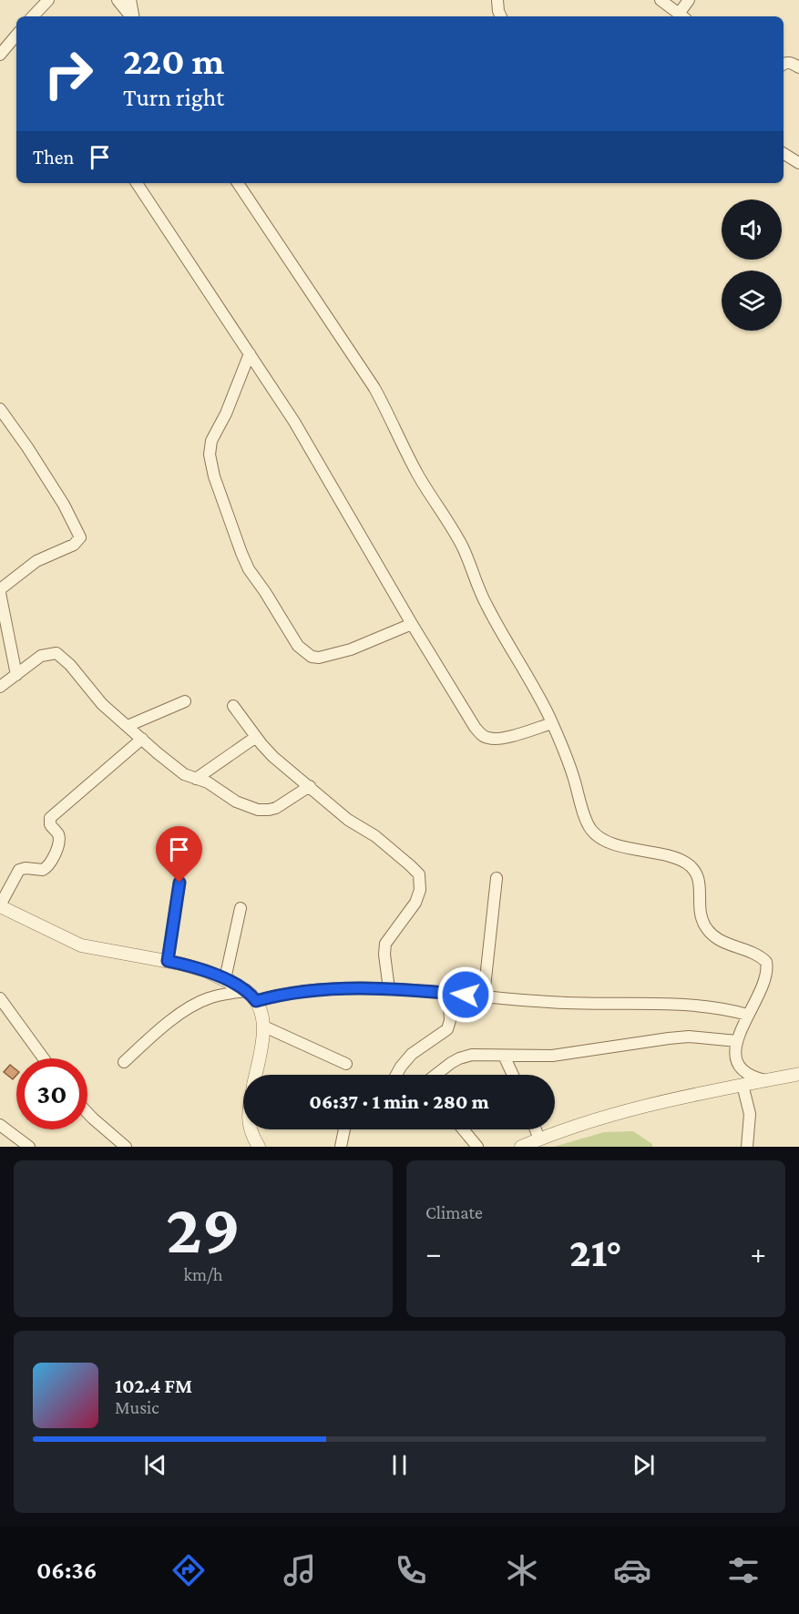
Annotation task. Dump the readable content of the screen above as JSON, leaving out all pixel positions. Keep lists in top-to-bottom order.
{
  "page": {
    "turn": ["220 m", "Turn right"],
    "then": "Then",
    "limit": "30",
    "trip": "06:37 · 1 min · 280 m",
    "tile": [
      ["29", "km/h"],
      "Climate"
    ],
    "heat": ["−", "21°", "+"],
    "song": ["102.4 FM", "Music"],
    "tabs": "06:36"
  }
}
